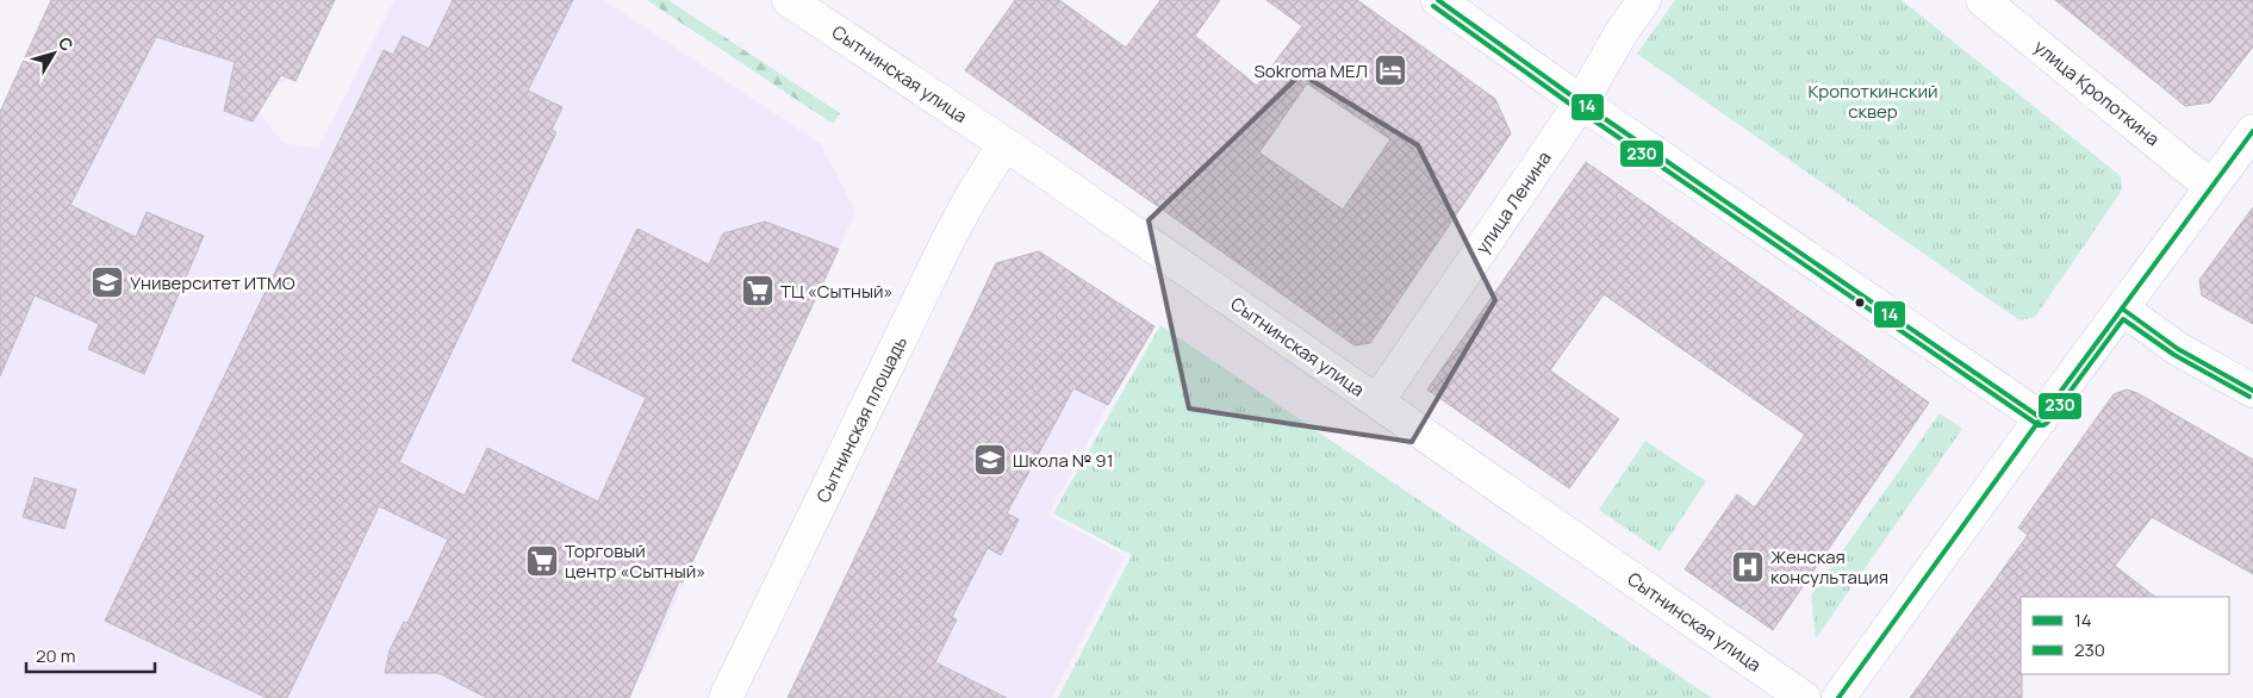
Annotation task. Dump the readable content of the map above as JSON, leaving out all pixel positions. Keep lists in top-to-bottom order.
{
  "streets": {
    "street": [
      "Сытнинская улица",
      "улица Кропоткина",
      "улица Ленина",
      "Сытнинская площадь"
    ]
  },
  "crossings": [
    ["Сытнинская улица", "улица Ленина"],
    ["Сытнинская улица", "Сытнинская площадь"]
  ],
  "parks": ["Кропоткинский сквер"],
  "places": {
    "hotel": ["Sokroma МЕЛ"],
    "school or university": ["Университет ИТМО", "Школа № 91"],
    "supermarket": ["ТЦ «Сытный»", "Торговый центр «Сытный»"],
    "hospital": ["Женская консультация"]
  },
  "lines": ["transit line 14", "transit line 230"],
  "legend": ["14", "230"],
  "scale_bar": "20 m",
  "north": "top right"
}
